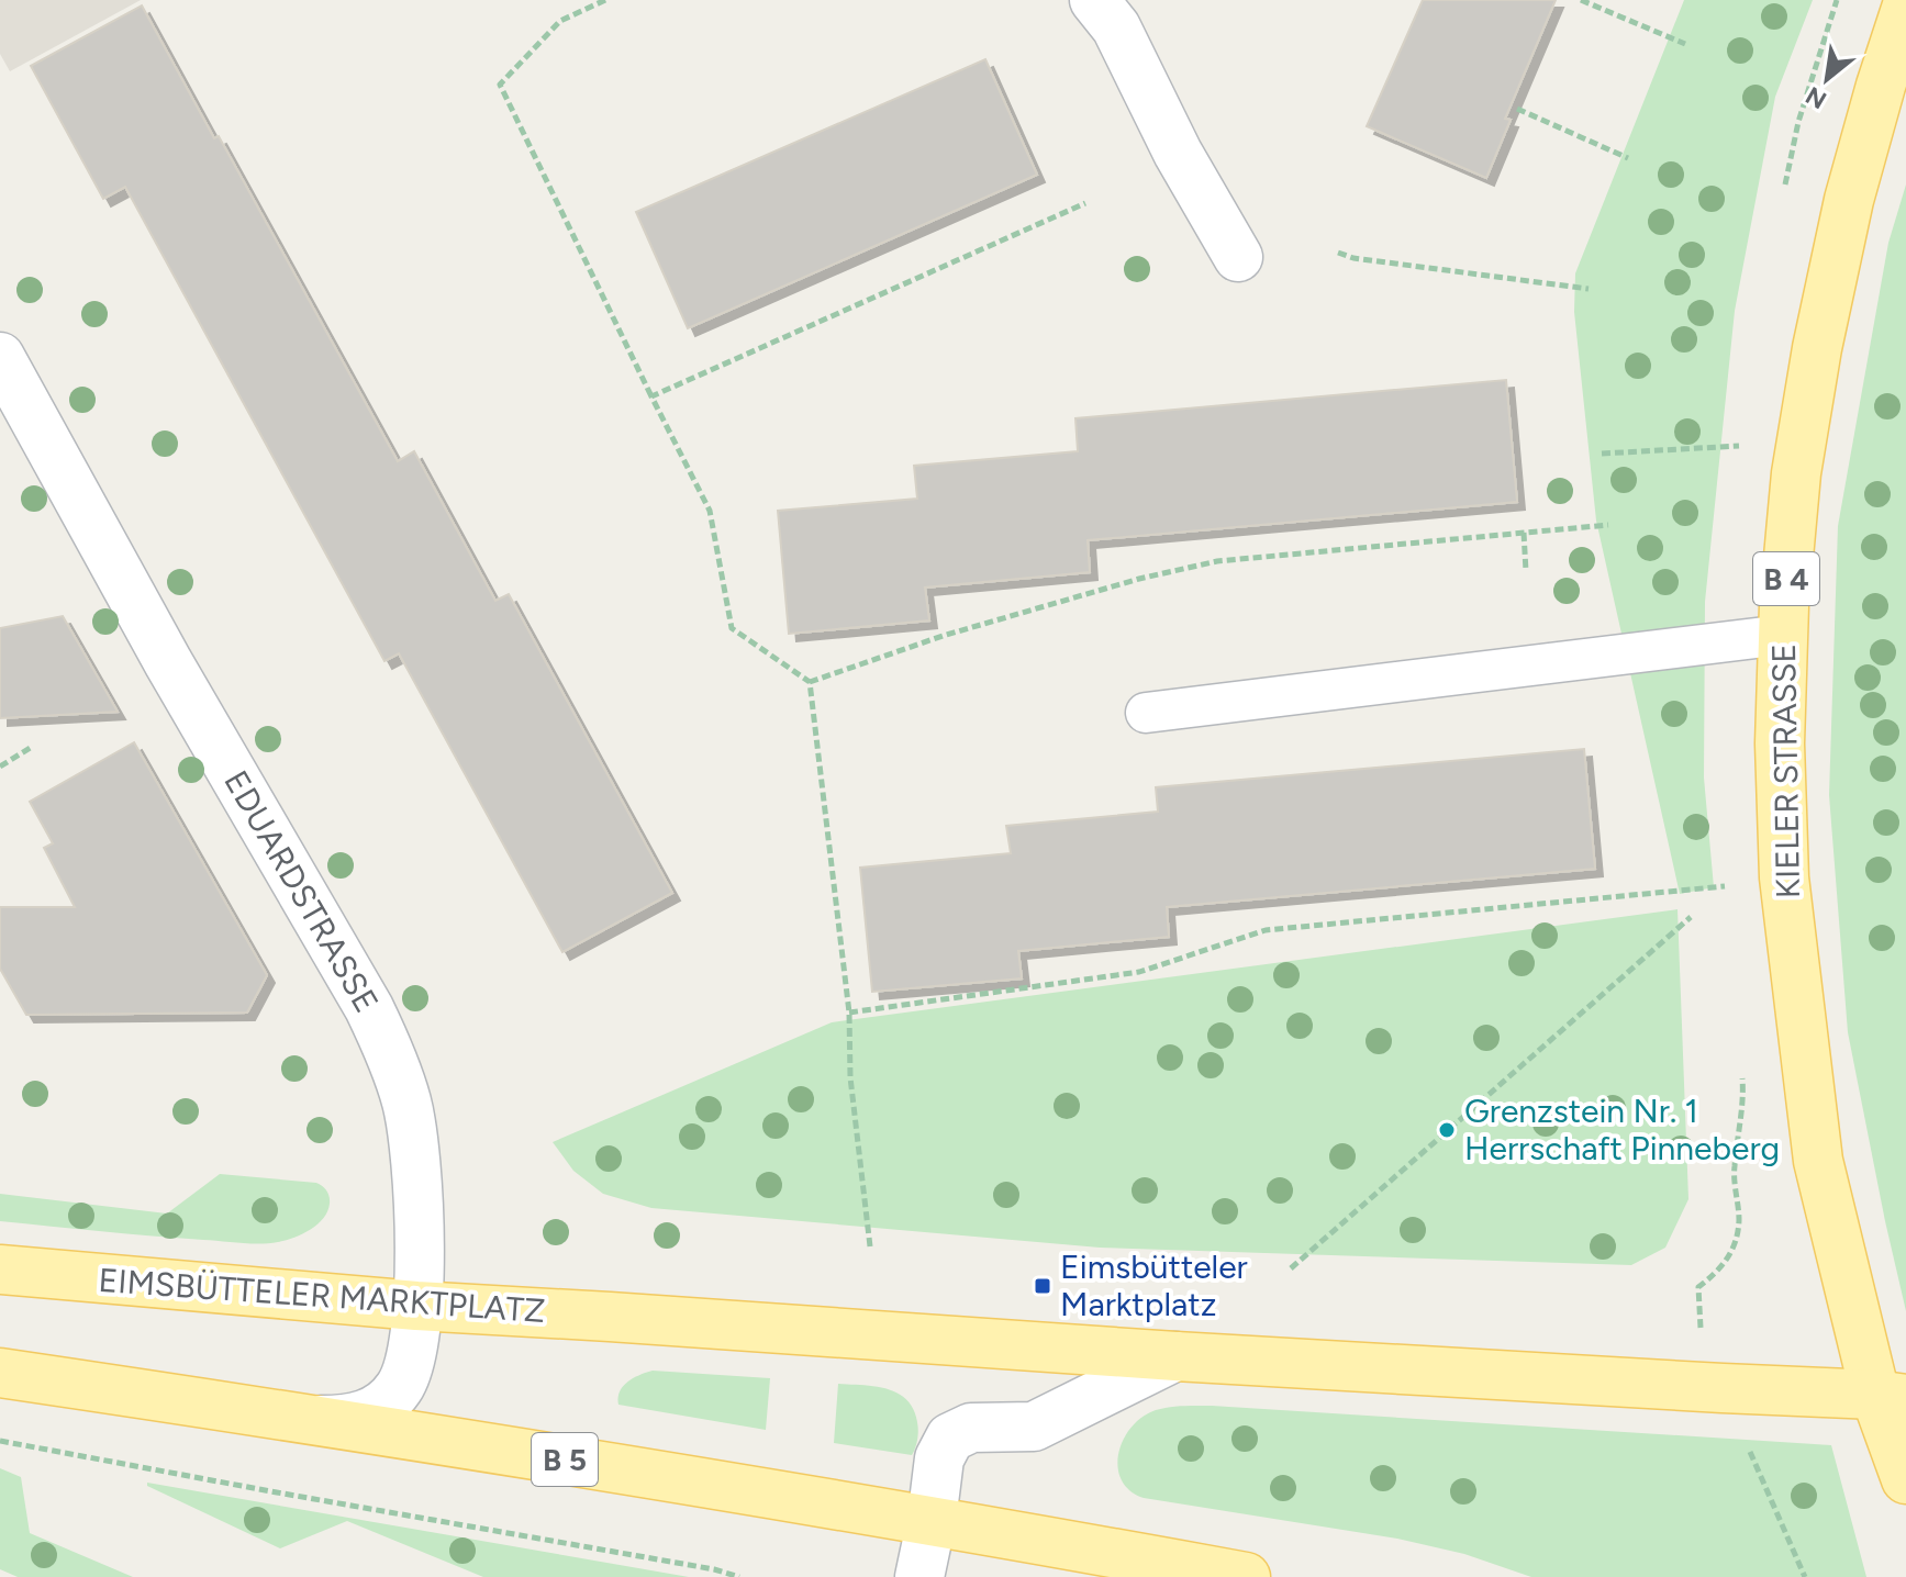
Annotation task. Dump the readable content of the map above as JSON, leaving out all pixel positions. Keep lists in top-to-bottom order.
{
  "streets": {
    "main road": [
      "B 4",
      "KIELER STRASSE",
      "EIMSBÜTTELER MARKTPLATZ",
      "B 5"
    ],
    "street": ["EDUARDSTRASSE"]
  },
  "crossings": [
    ["KIELER STRASSE", "EIMSBÜTTELER MARKTPLATZ"],
    ["EDUARDSTRASSE", "EIMSBÜTTELER MARKTPLATZ"],
    ["EDUARDSTRASSE", "B 5"]
  ],
  "places": {
    "other": ["Grenzstein Nr. 1 Herrschaft Pinneberg"],
    "transit": ["Eimsbütteler Marktplatz"]
  },
  "north": "bottom left"
}
